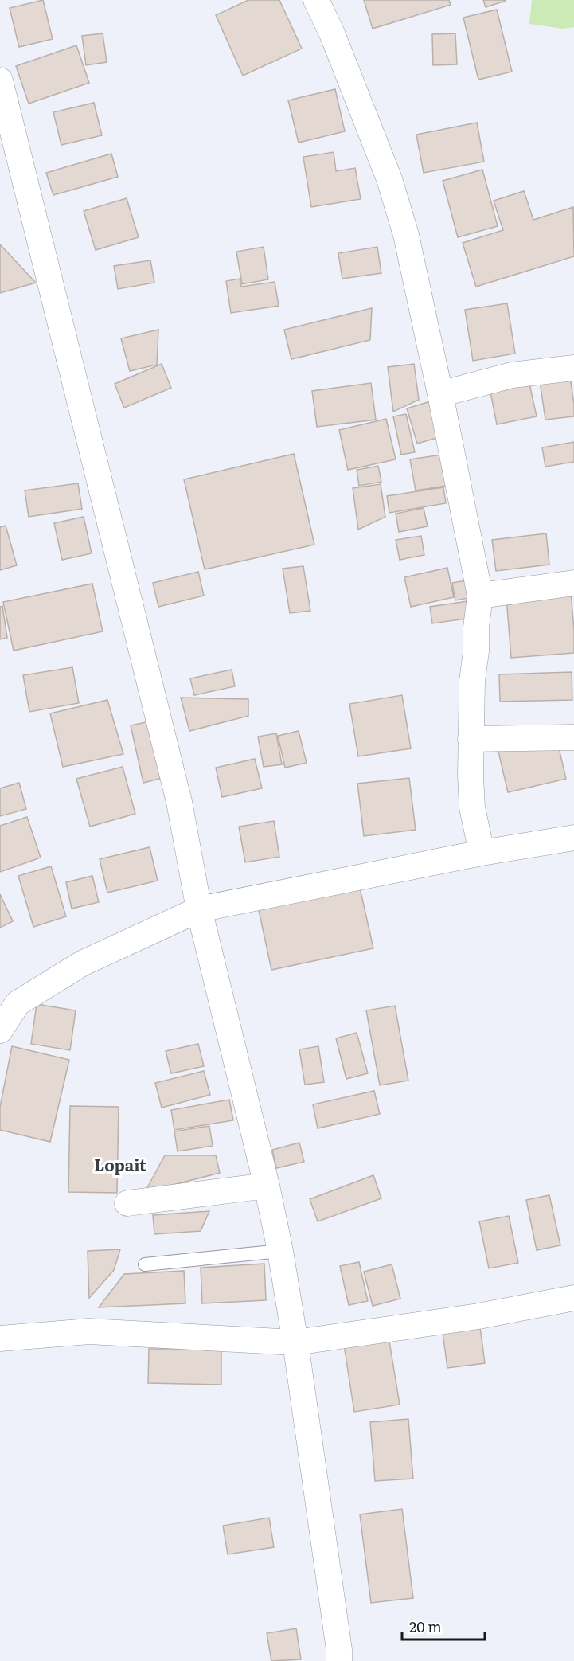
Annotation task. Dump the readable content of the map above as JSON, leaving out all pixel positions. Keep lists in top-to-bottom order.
{
  "districts": ["Lopait"],
  "scale_bar": "20 m"
}
